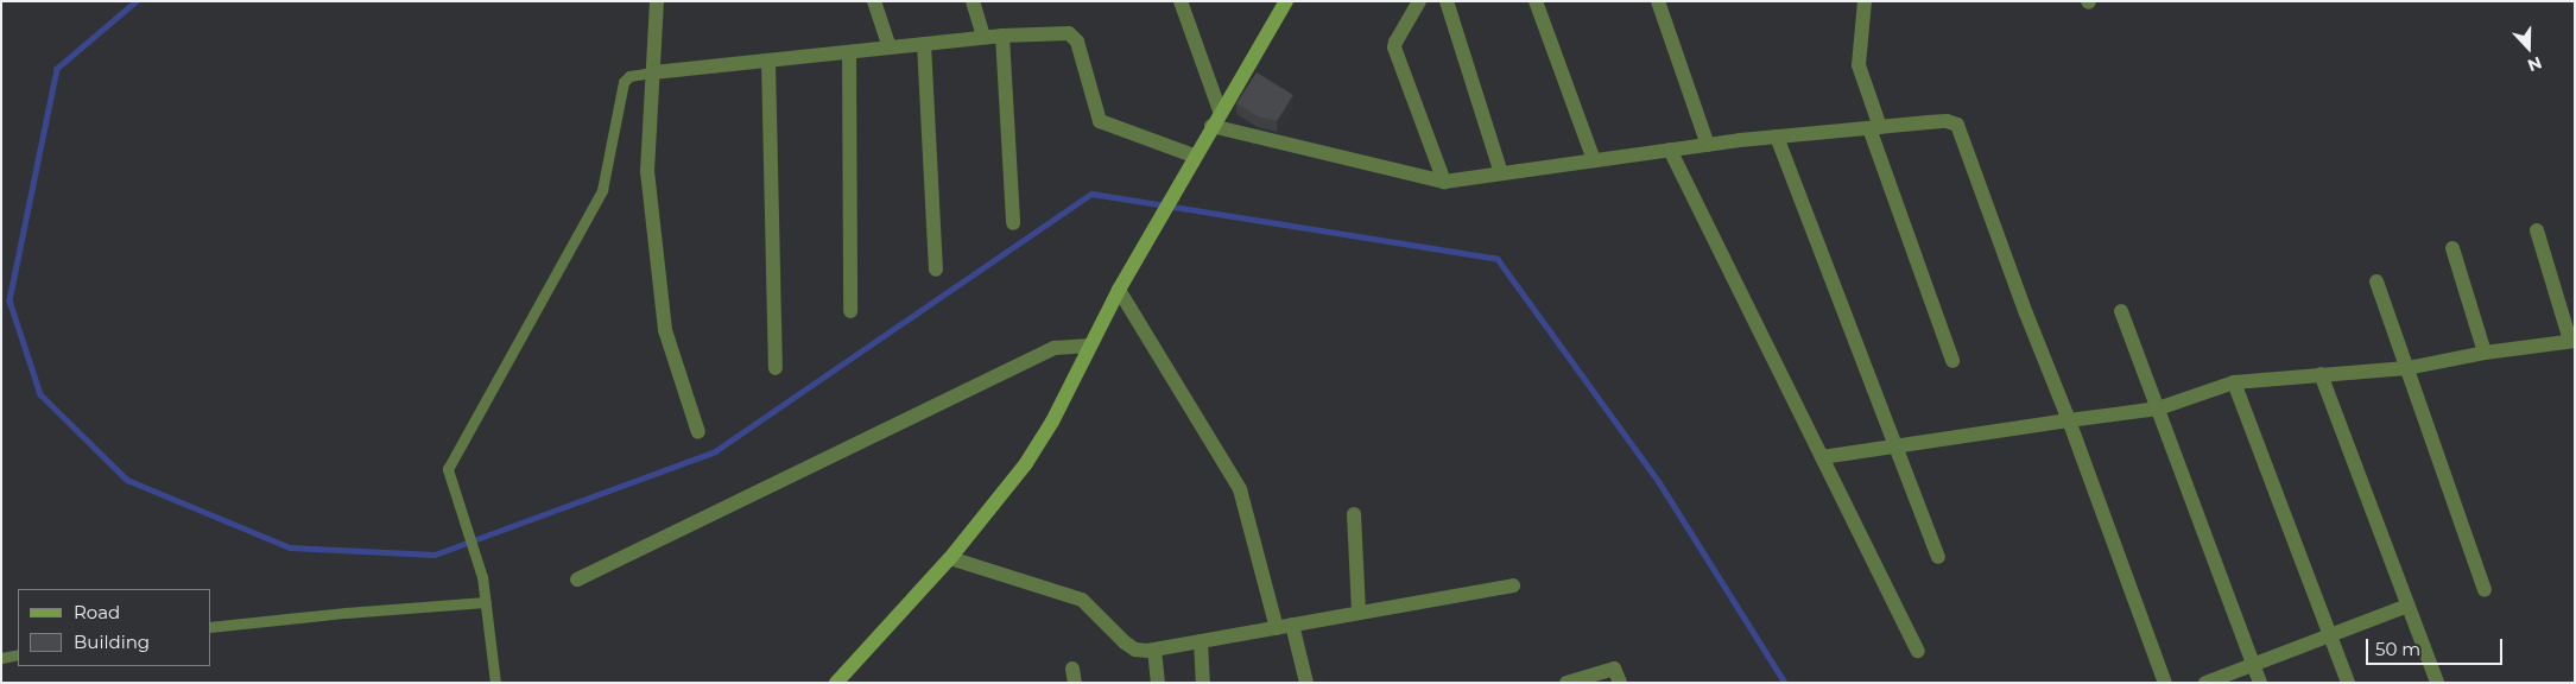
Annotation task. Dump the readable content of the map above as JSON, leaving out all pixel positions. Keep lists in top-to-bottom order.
{
  "legend": ["Road", "Building"],
  "scale_bar": "50 m",
  "north": "bottom"
}
